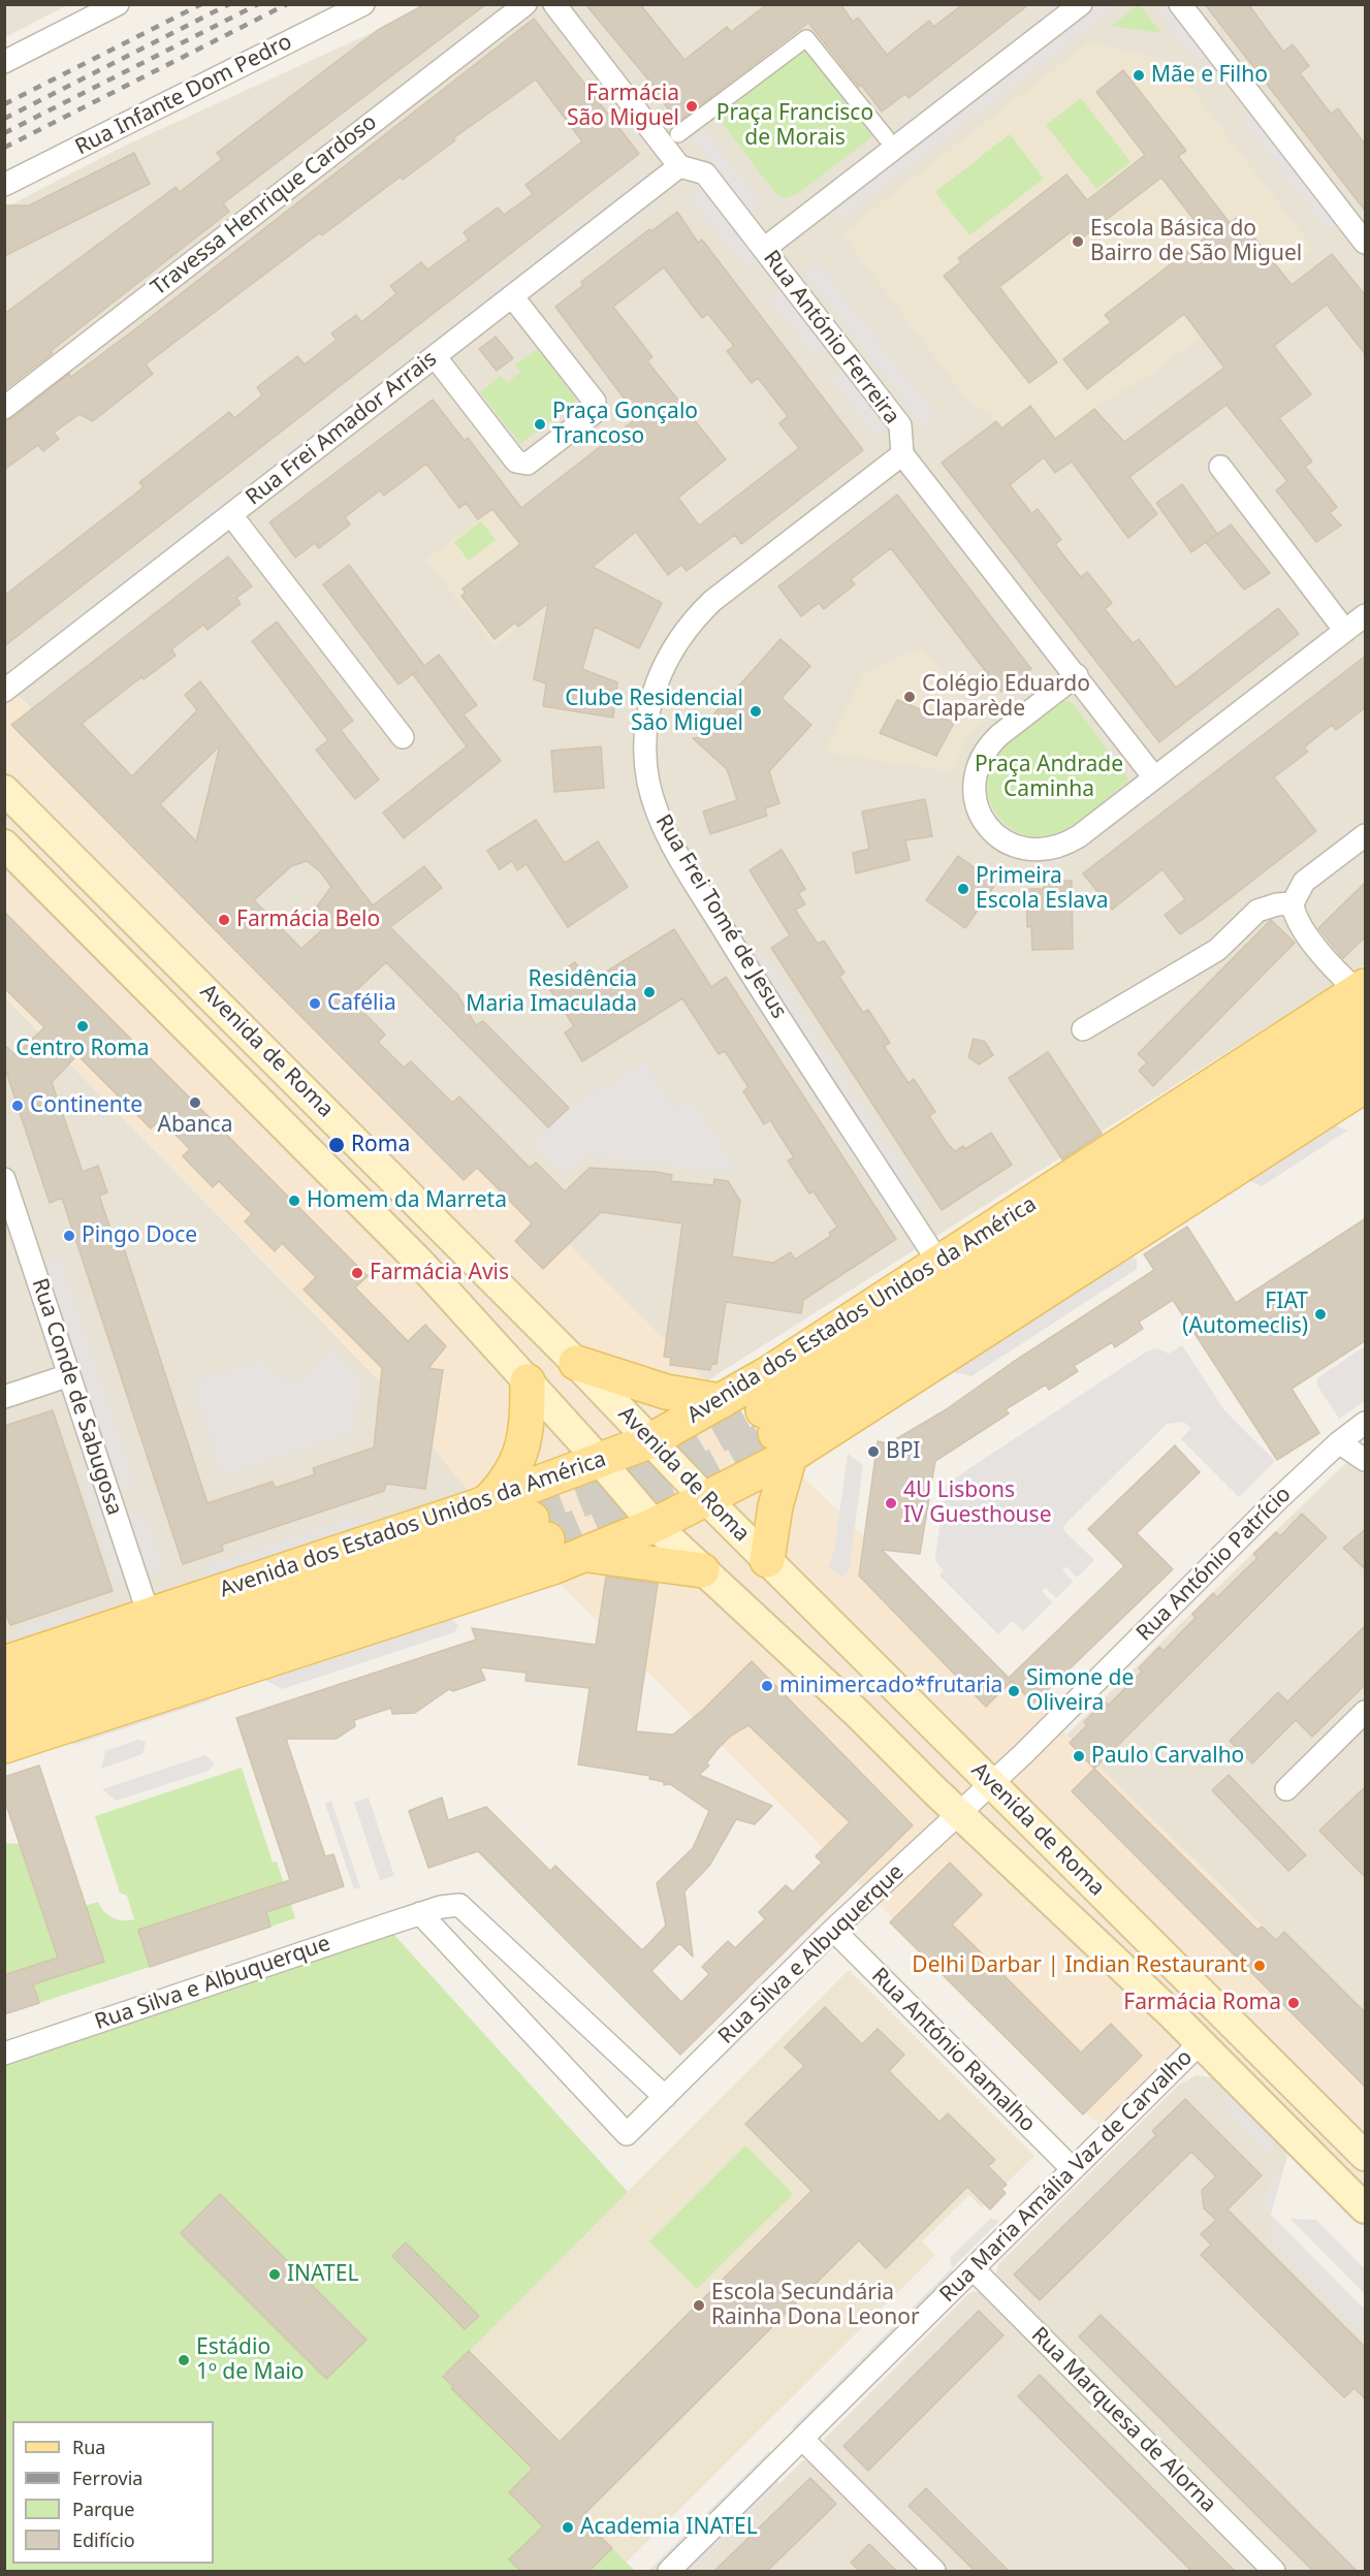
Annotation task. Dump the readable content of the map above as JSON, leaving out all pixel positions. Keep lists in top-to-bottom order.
{
  "streets": {
    "main road": ["Avenida de Roma", "Avenida dos Estados Unidos da América"],
    "street": [
      "Rua Infante Dom Pedro",
      "Travessa Henrique Cardoso",
      "Rua António Ferreira",
      "Rua Frei Amador Arrais",
      "Rua Frei Tomé de Jesus",
      "Rua Conde de Sabugosa",
      "Rua António Patrício",
      "Rua Silva e Albuquerque",
      "Rua António Ramalho",
      "Rua Maria Amália Vaz de Carvalho",
      "Rua Marquesa de Alorna"
    ]
  },
  "crossings": [
    ["Rua António Ferreira", "Rua Frei Amador Arrais"],
    ["Rua António Ferreira", "Rua Frei Tomé de Jesus"],
    ["Rua Frei Tomé de Jesus", "Avenida dos Estados Unidos da América"],
    ["Avenida de Roma", "Avenida dos Estados Unidos da América"],
    ["Avenida de Roma", "Rua António Patrício"],
    ["Avenida de Roma", "Rua Silva e Albuquerque"],
    ["Avenida de Roma", "Rua Maria Amália Vaz de Carvalho"],
    ["Avenida dos Estados Unidos da América", "Rua Conde de Sabugosa"],
    ["Rua António Patrício", "Rua Silva e Albuquerque"],
    ["Rua Silva e Albuquerque", "Rua António Ramalho"],
    ["Rua António Ramalho", "Rua Maria Amália Vaz de Carvalho"],
    ["Rua Maria Amália Vaz de Carvalho", "Rua Marquesa de Alorna"]
  ],
  "parks": ["Praça Francisco de Morais", "Praça Andrade Caminha"],
  "places": [
    "Mãe e Filho",
    "Farmácia São Miguel",
    "Escola Básica do Bairro de São Miguel",
    "Praça Gonçalo Trancoso",
    "Colégio Eduardo Claparède",
    "Clube Residencial São Miguel",
    "Primeira Escola Eslava",
    "Farmácia Belo",
    "Residência Maria Imaculada",
    "Cafélia",
    "Centro Roma",
    "Abanca",
    "Continente",
    "Roma",
    "Homem da Marreta",
    "Pingo Doce",
    "Farmácia Avis",
    "FIAT (Automeclis)",
    "BPI",
    "4U Lisbons IV Guesthouse",
    "minimercado*frutaria",
    "Simone de Oliveira",
    "Paulo Carvalho",
    "Delhi Darbar | Indian Restaurant",
    "Farmácia Roma",
    "INATEL",
    "Escola Secundária Rainha Dona Leonor",
    "Estádio 1º de Maio",
    "Academia INATEL"
  ],
  "legend": [
    "Rua",
    "Ferrovia",
    "Parque",
    "Edifício"
  ]
}
